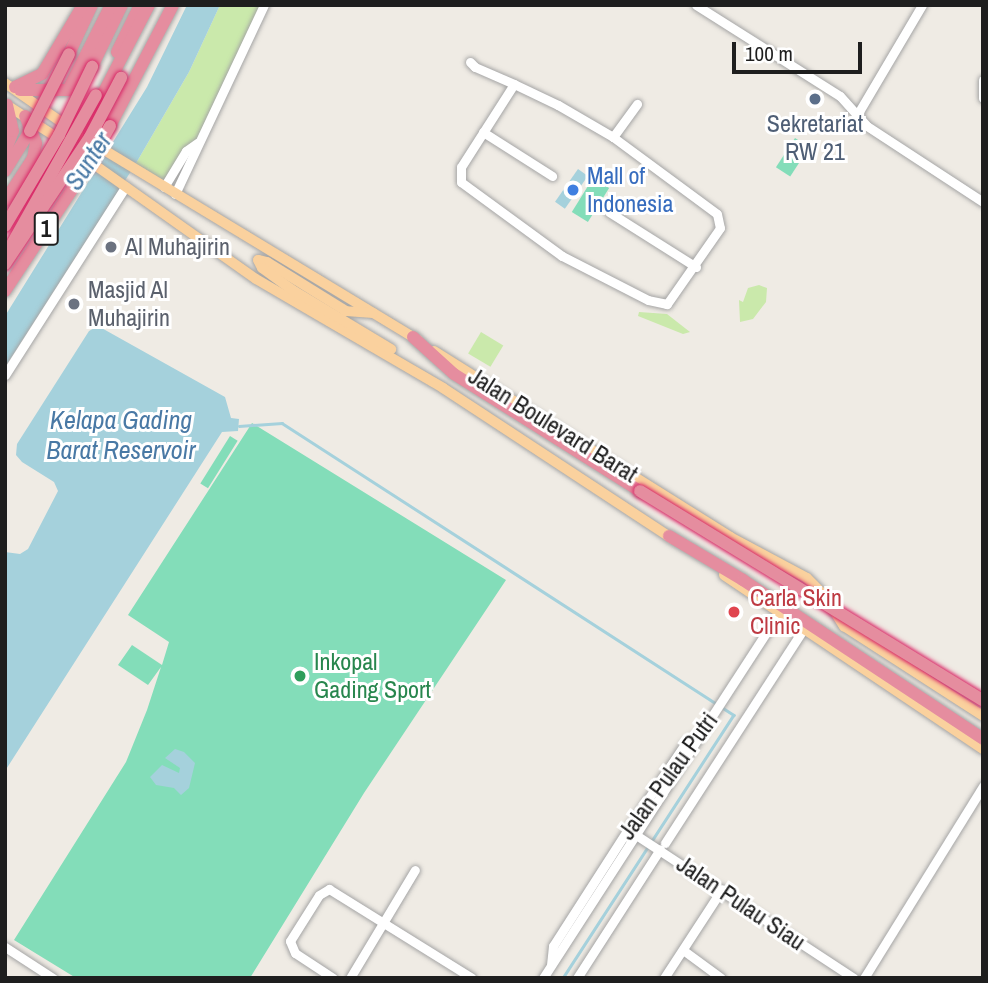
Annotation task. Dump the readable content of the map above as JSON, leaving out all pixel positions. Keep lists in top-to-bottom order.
{
  "streets": {
    "highway": ["1"],
    "main road": ["Jalan Boulevard Barat"],
    "street": ["Jalan Pulau Putri", "Jalan Pulau Siau"]
  },
  "crossings": [
    ["Jalan Boulevard Barat", "Jalan Pulau Putri"],
    ["Jalan Pulau Putri", "Jalan Pulau Siau"]
  ],
  "water": ["Sunter", "Kelapa Gading Barat Reservoir"],
  "places": [
    "Sekretariat RW 21",
    "Mall of Indonesia",
    "Al Muhajirin",
    "Masjid Al Muhajirin",
    "Carla Skin Clinic",
    "Inkopal Gading Sport"
  ],
  "scale_bar": "100 m"
}
